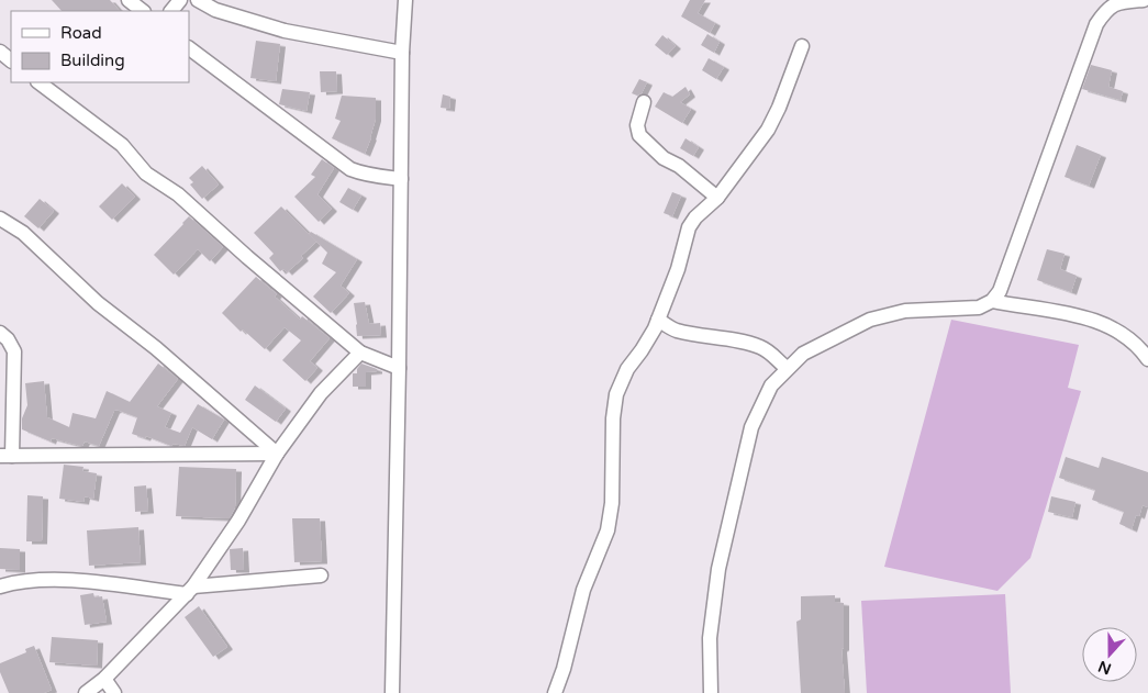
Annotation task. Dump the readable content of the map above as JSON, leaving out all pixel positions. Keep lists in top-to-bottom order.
{
  "legend": ["Road", "Building"],
  "north": "bottom"
}
